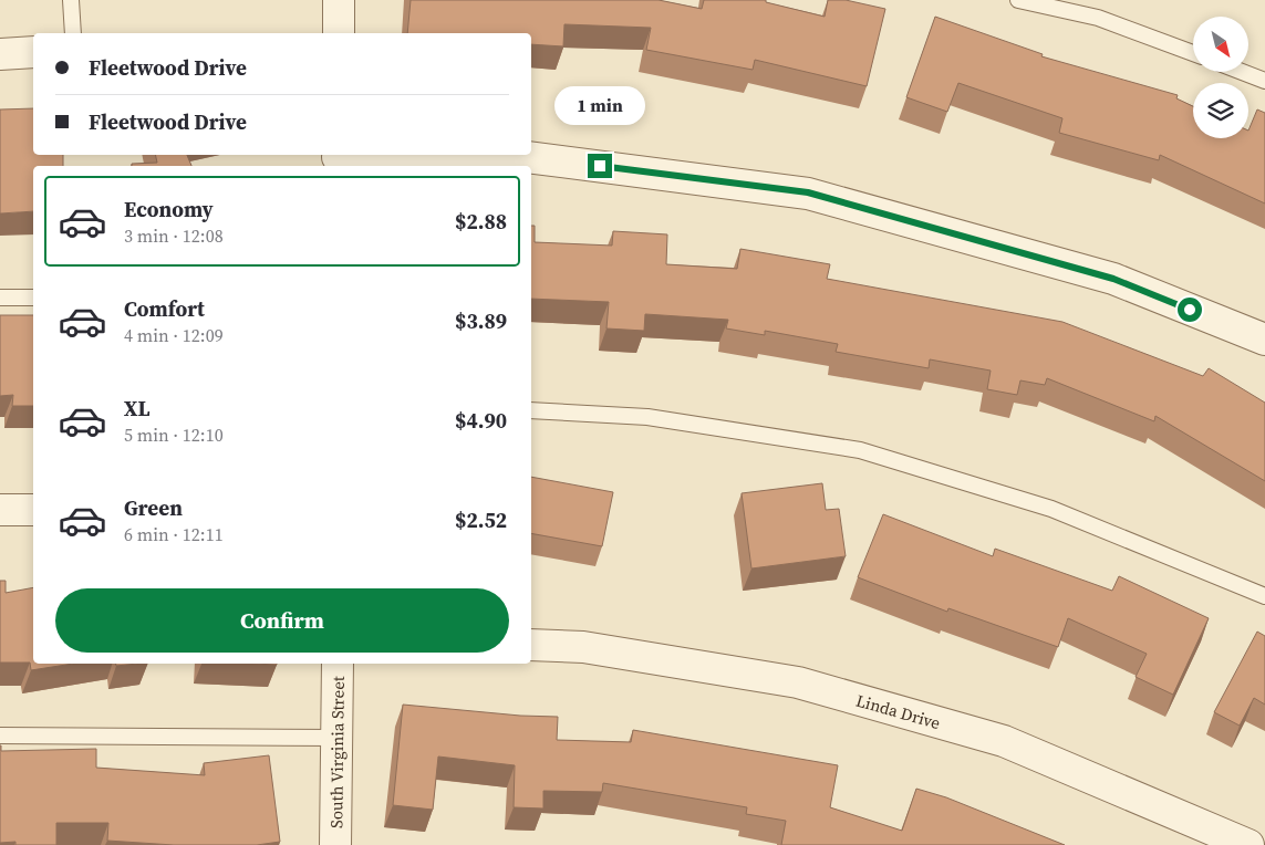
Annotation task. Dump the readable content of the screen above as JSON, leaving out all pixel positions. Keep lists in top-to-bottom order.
{
  "streets": {
    "street": ["Linda Drive", "South Virginia Street"]
  },
  "north": "bottom right",
  "page": {
    "banner": ["Fleetwood Drive", "Fleetwood Drive"],
    "bubble": "1 min",
    "list": [
      {
        "name": "Economy",
        "note": "3 min · 12:08",
        "value": "$2.88"
      },
      {
        "name": "Comfort",
        "note": "4 min · 12:09",
        "value": "$3.89"
      },
      {
        "name": "XL",
        "note": "5 min · 12:10",
        "value": "$4.90"
      },
      {
        "name": "Green",
        "note": "6 min · 12:11",
        "value": "$2.52"
      }
    ],
    "buttons": "Confirm"
  }
}
